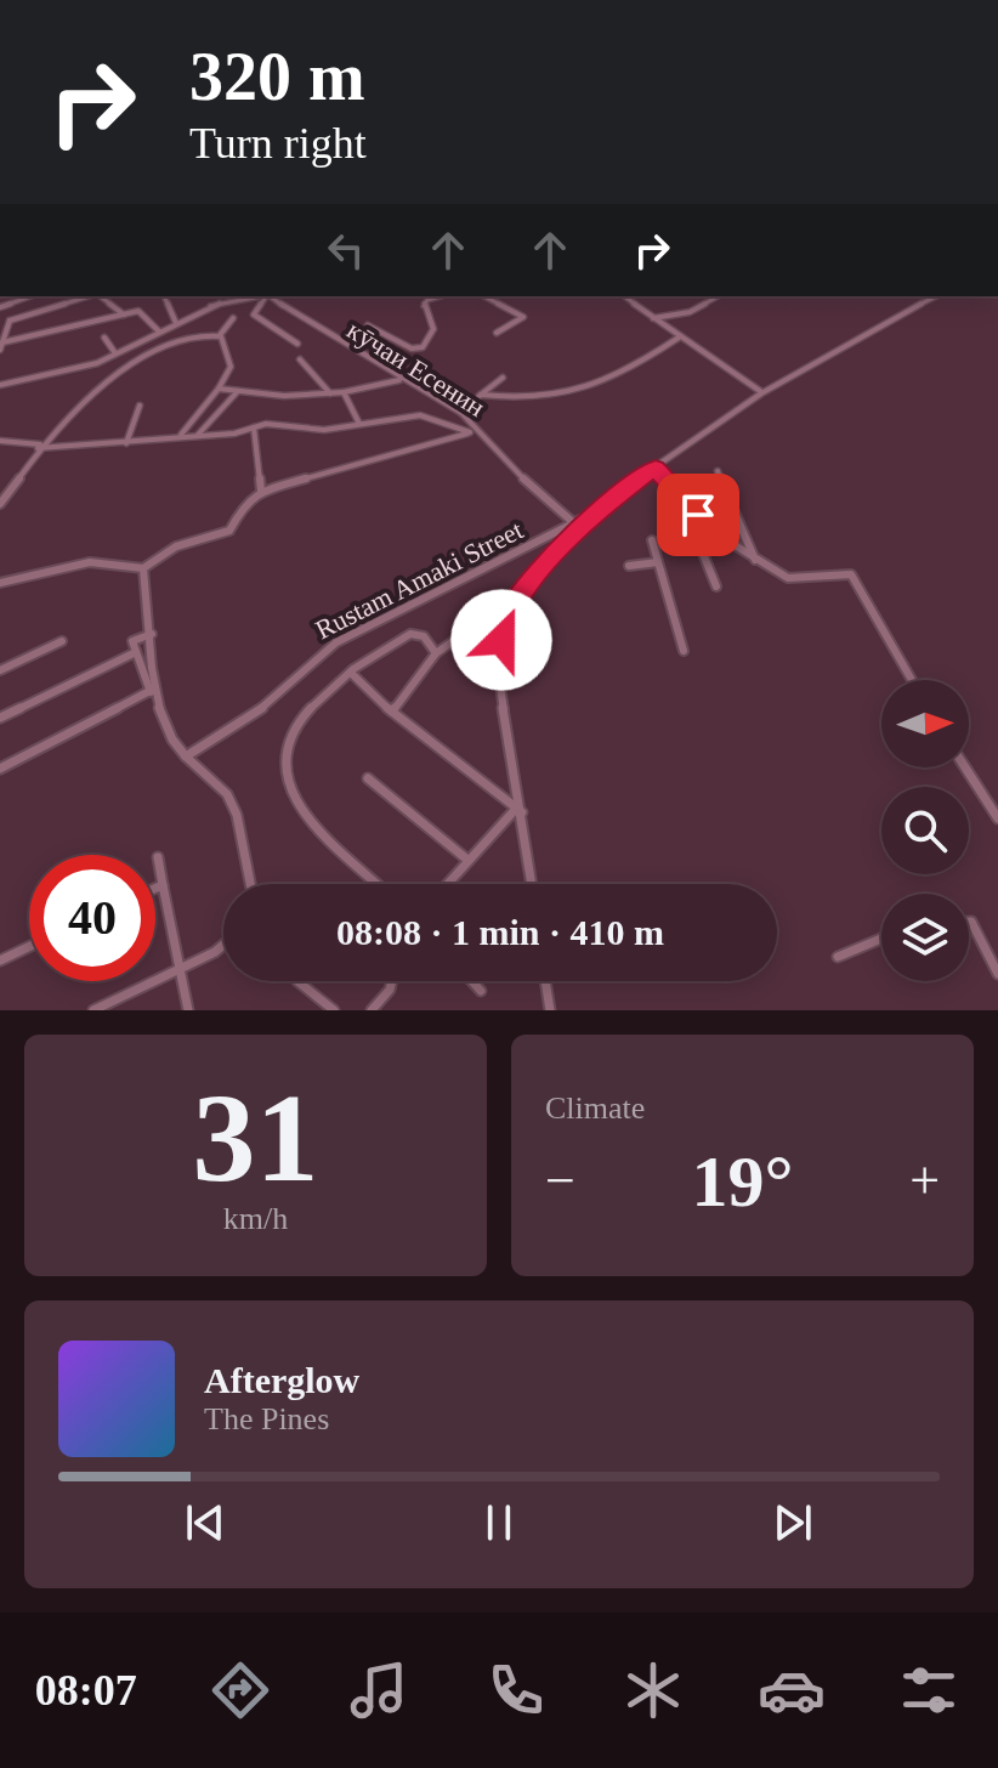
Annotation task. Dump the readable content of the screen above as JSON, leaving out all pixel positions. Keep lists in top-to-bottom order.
{
  "streets": {
    "street": ["кӯчаи Есенин", "Rustam Amaki Street"]
  },
  "crossings": [
    ["кӯчаи Есенин", "Rustam Amaki Street"]
  ],
  "north": "right",
  "page": {
    "turn": ["320 m", "Turn right"],
    "limit": "40",
    "trip": "08:08 · 1 min · 410 m",
    "tile": [
      ["31", "km/h"],
      "Climate"
    ],
    "heat": ["−", "19°", "+"],
    "song": ["Afterglow", "The Pines"],
    "tabs": "08:07"
  }
}
